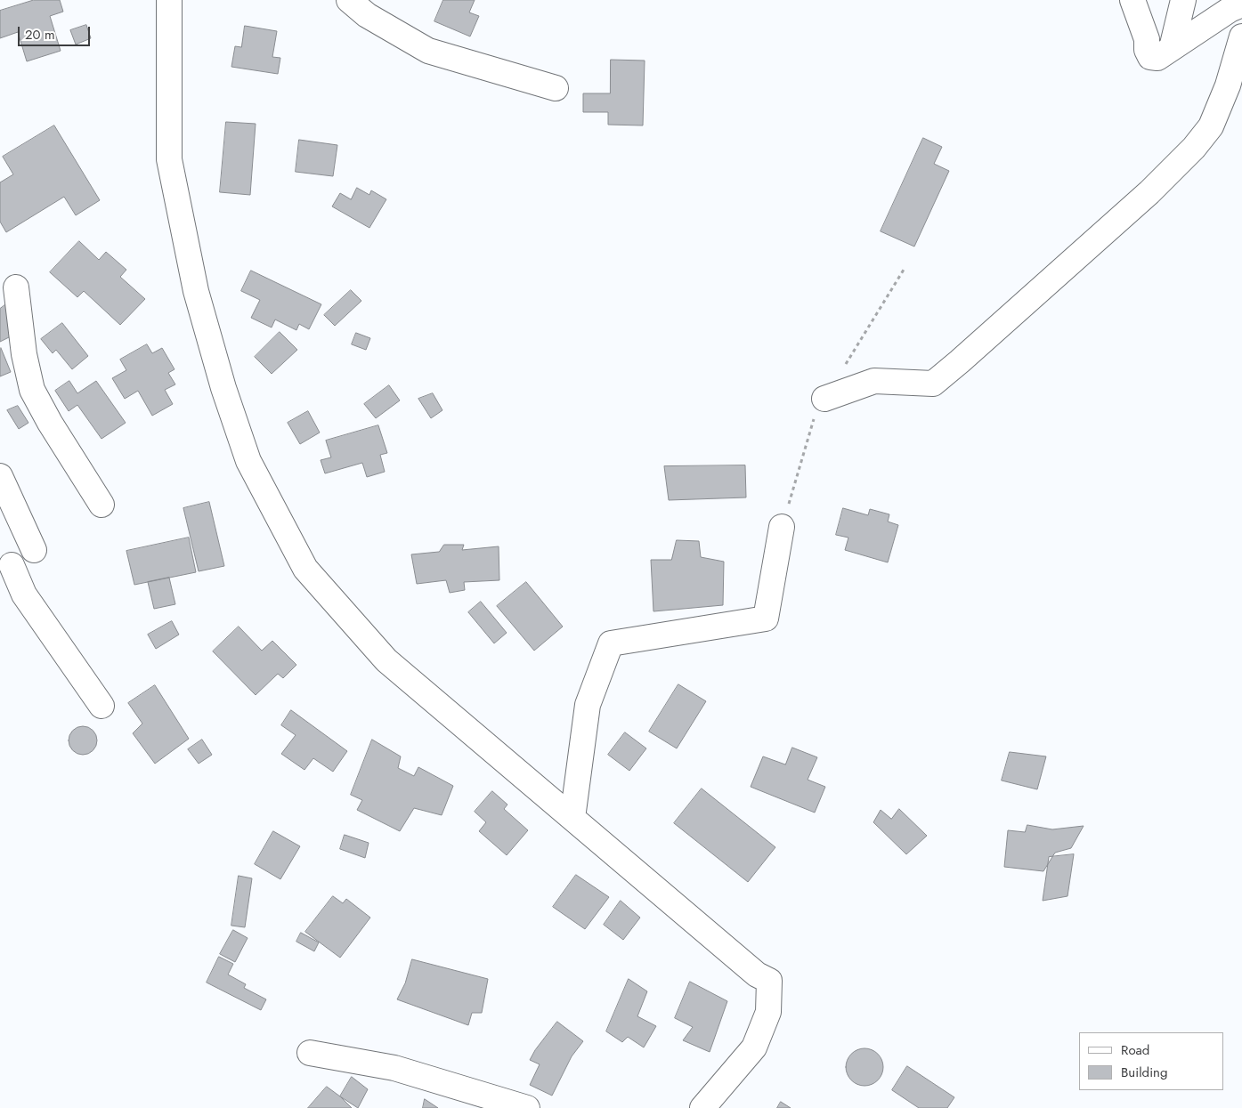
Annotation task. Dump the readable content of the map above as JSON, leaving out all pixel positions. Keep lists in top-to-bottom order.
{
  "legend": ["Road", "Building"],
  "scale_bar": "20 m"
}
